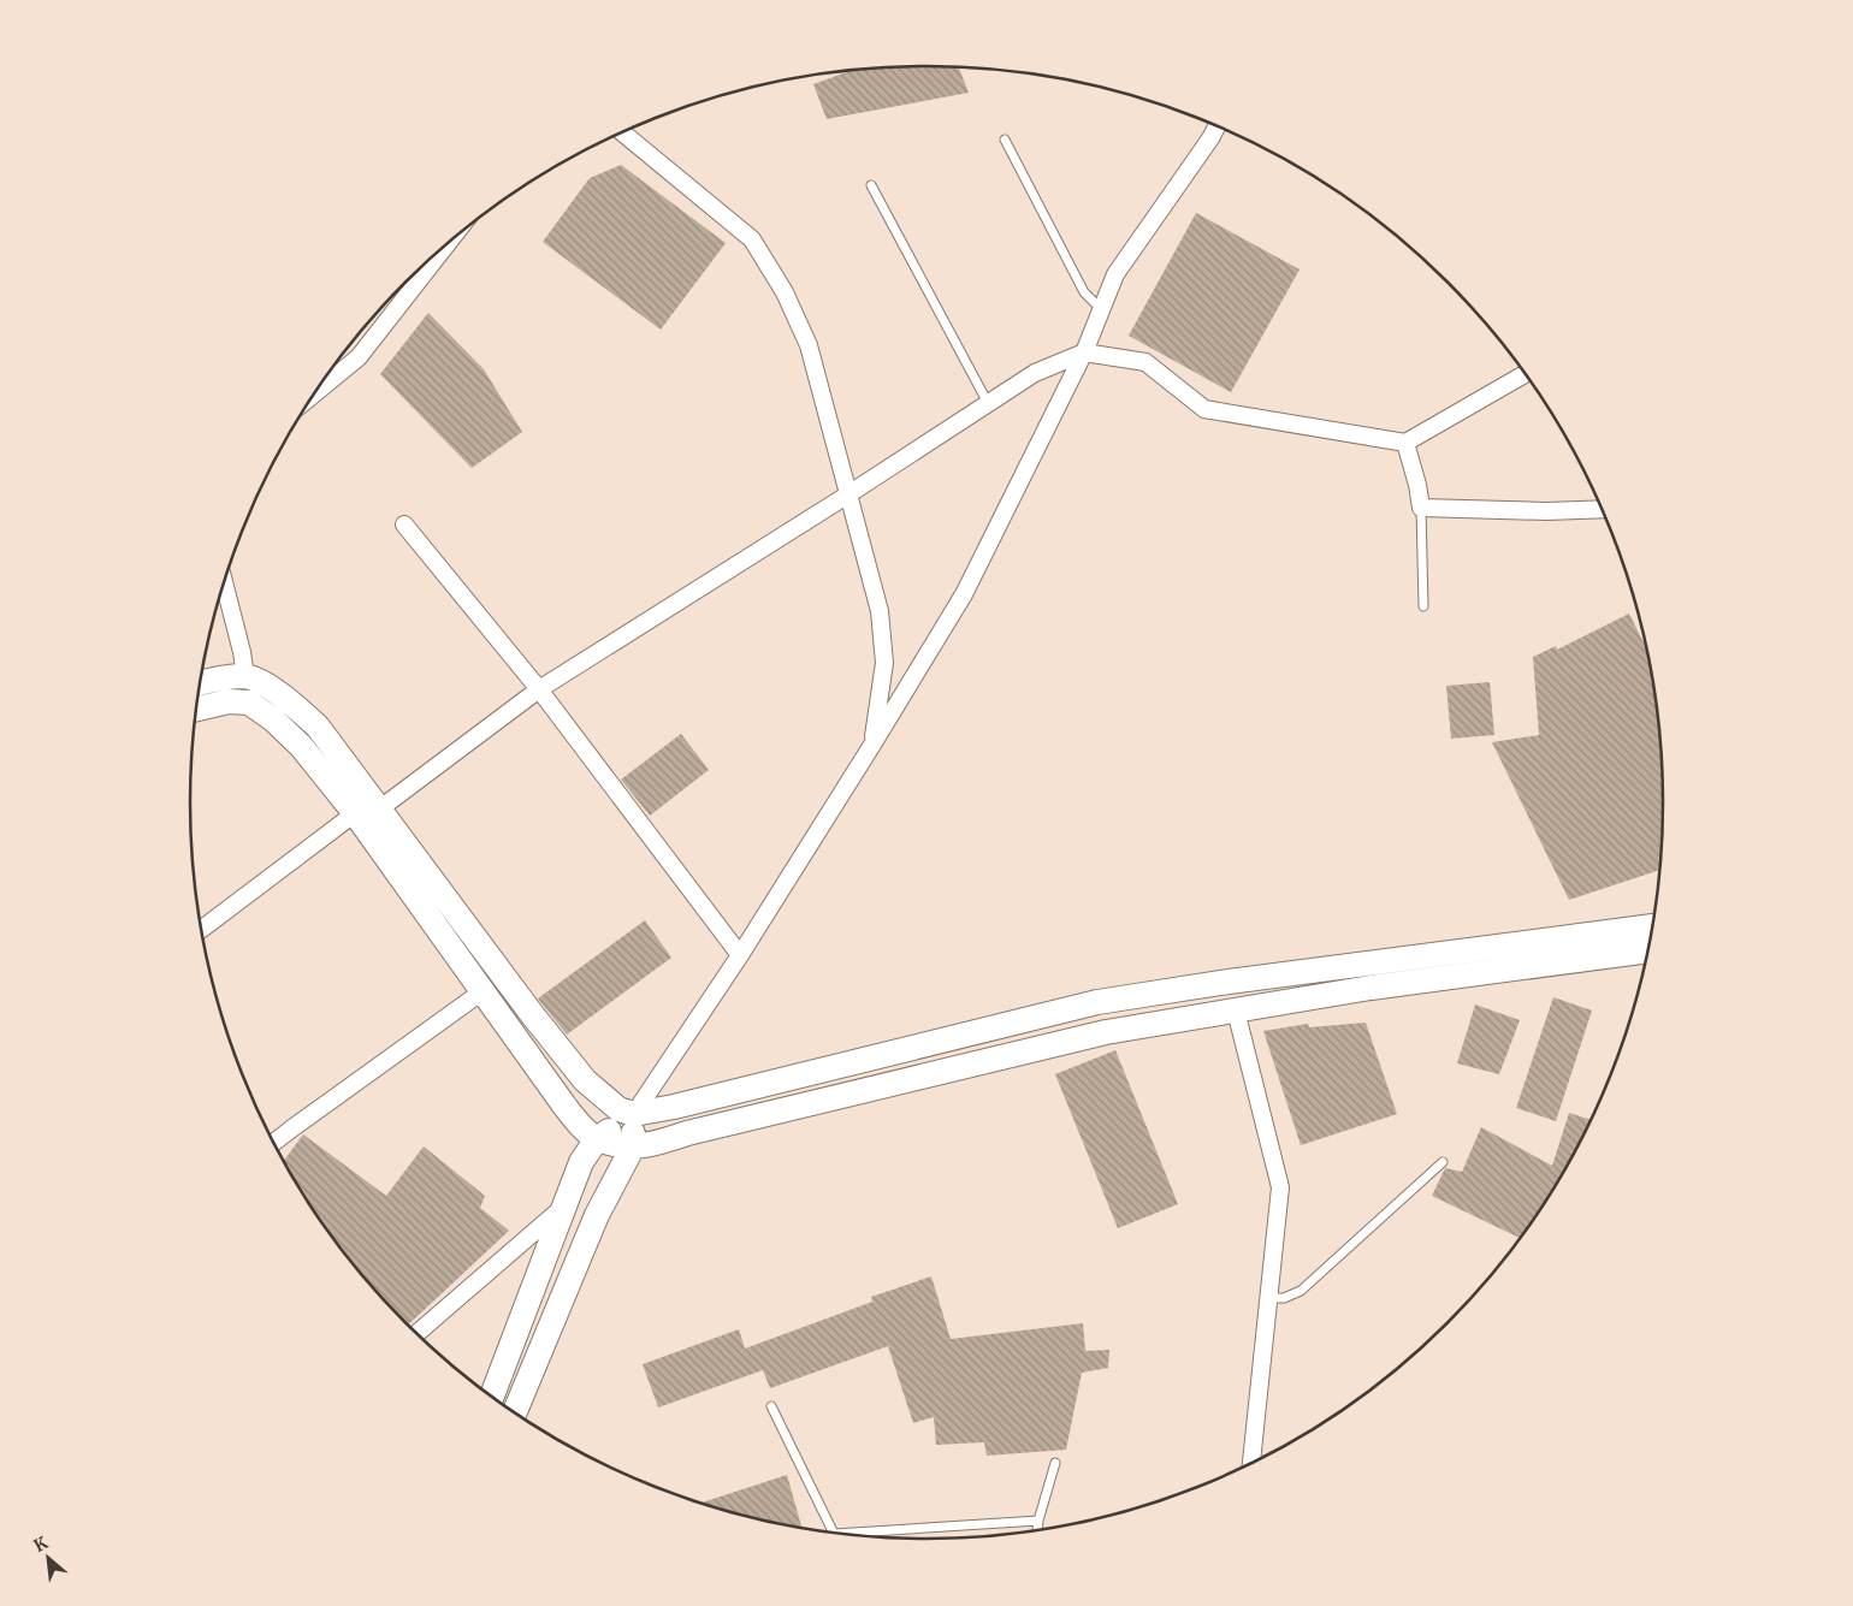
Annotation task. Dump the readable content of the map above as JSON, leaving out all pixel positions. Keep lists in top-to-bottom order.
{
  "north": "top left"
}
